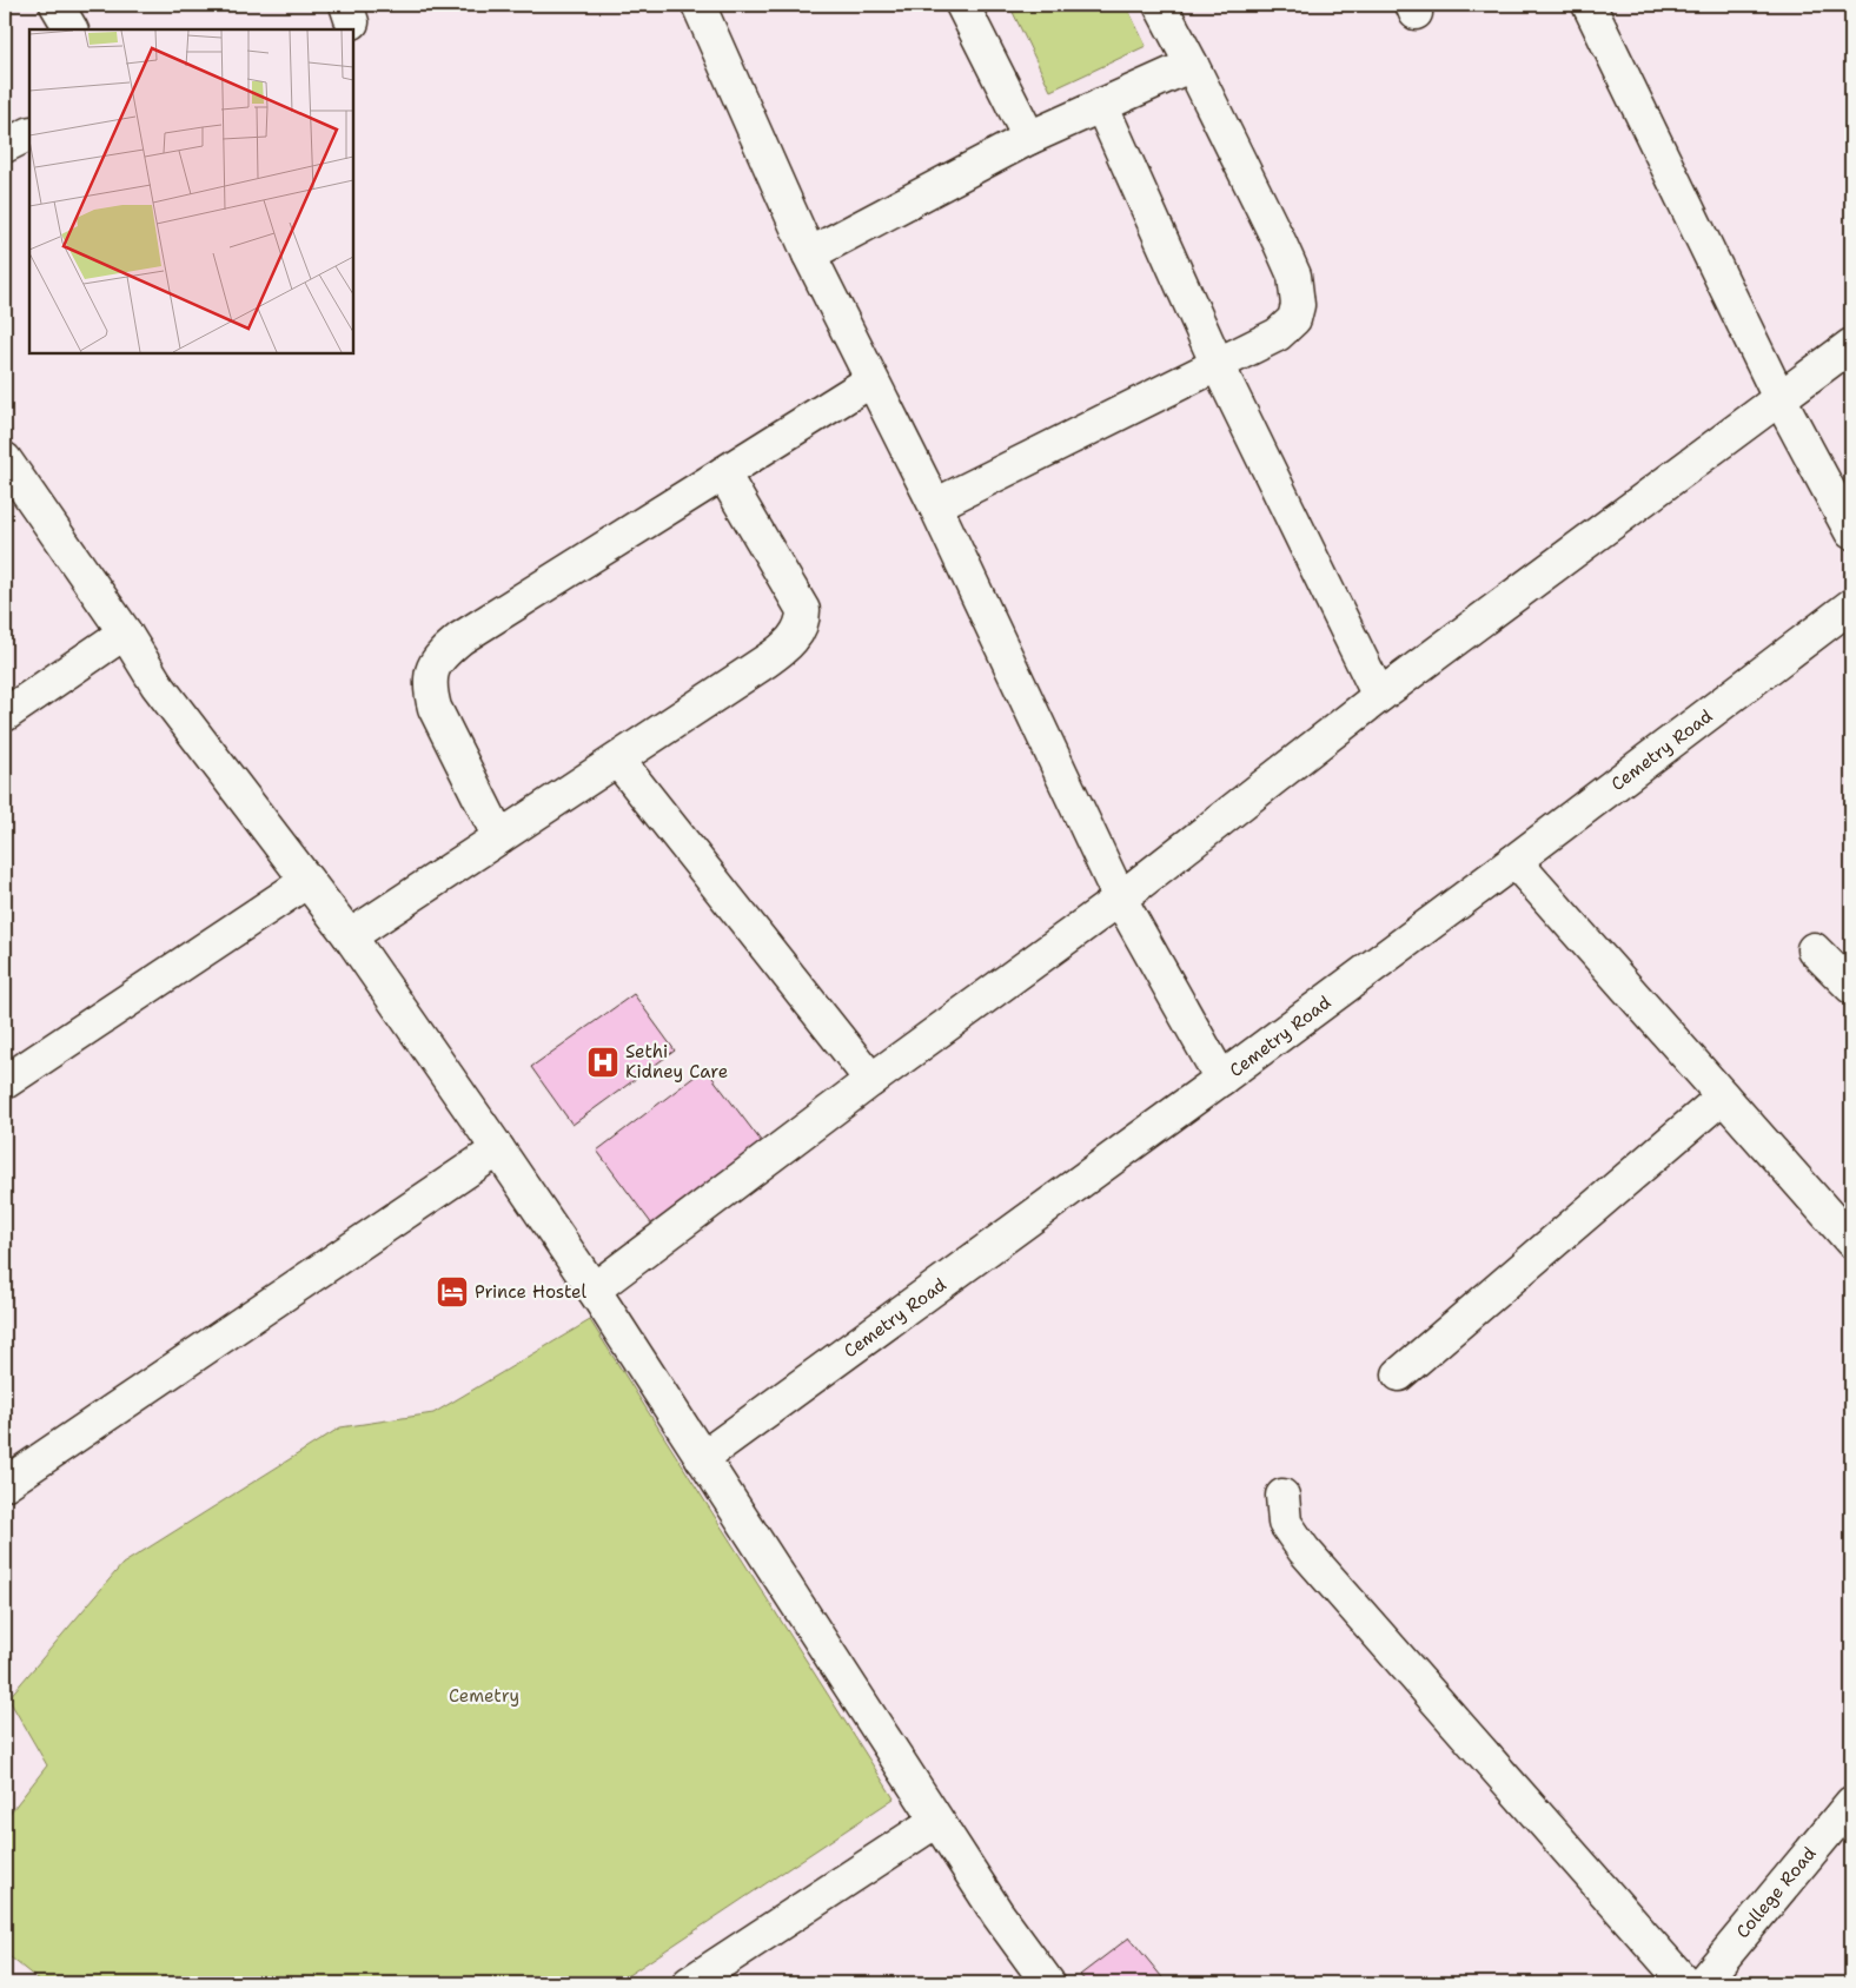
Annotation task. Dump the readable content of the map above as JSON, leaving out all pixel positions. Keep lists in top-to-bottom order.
{
  "streets": {
    "street": ["Cemetry Road", "College Road"]
  },
  "parks": ["Cemetry"],
  "places": {
    "hospital": ["Sethi Kidney Care"],
    "hotel": ["Prince Hostel"]
  }
}
